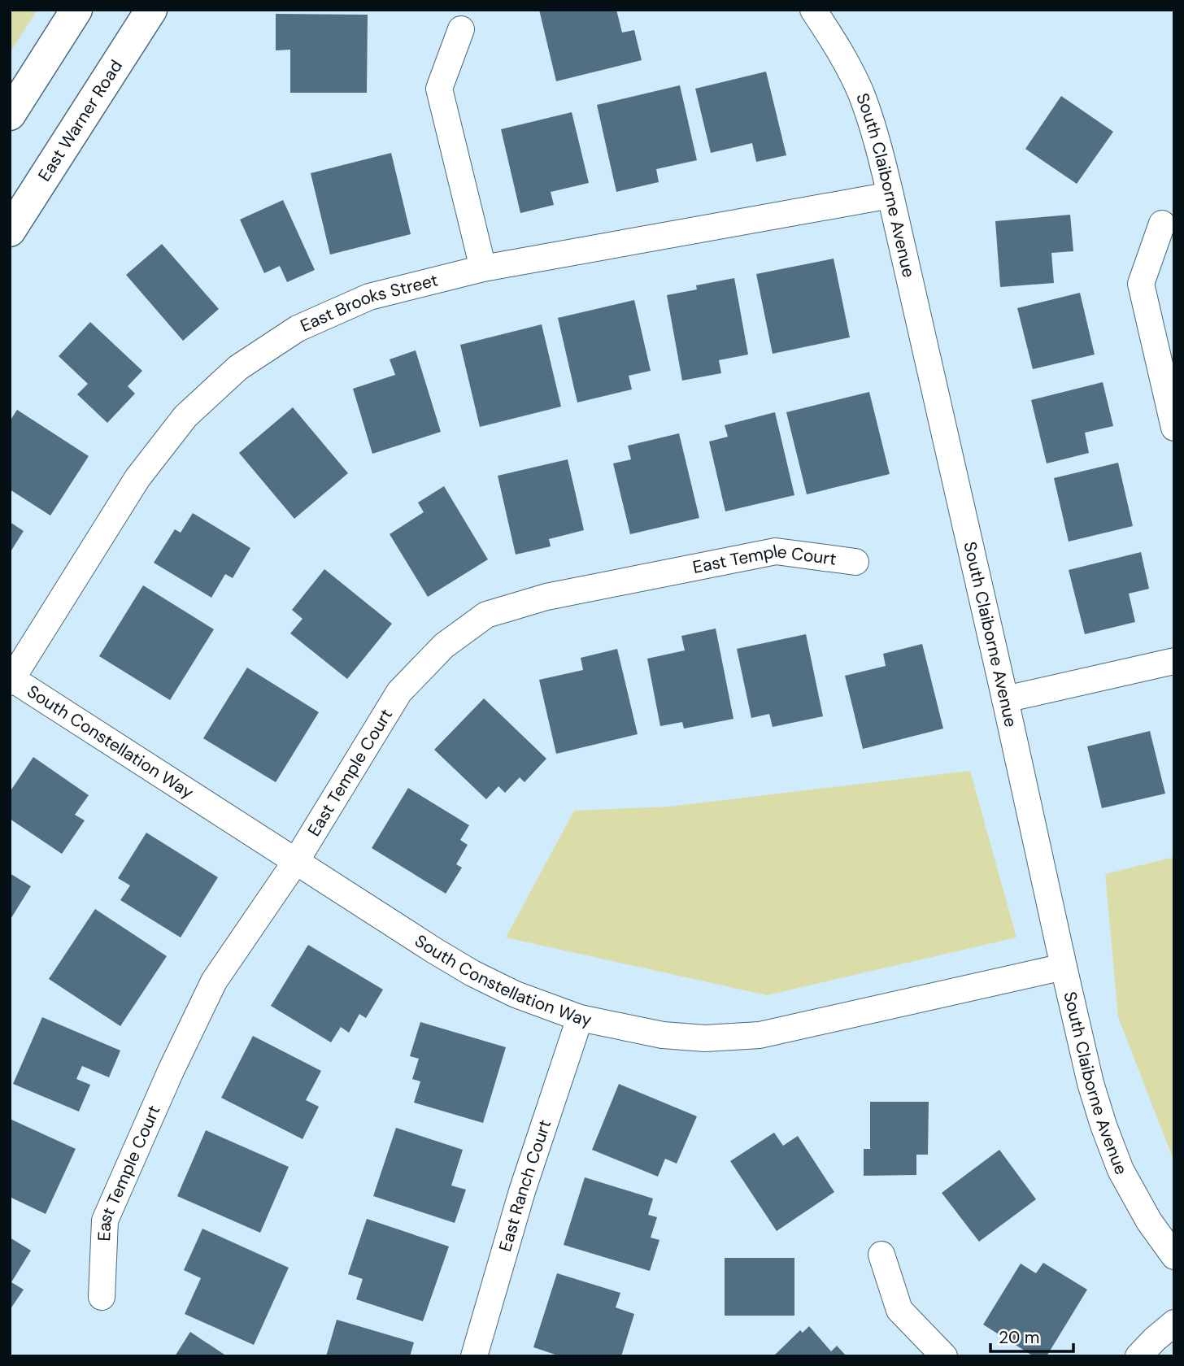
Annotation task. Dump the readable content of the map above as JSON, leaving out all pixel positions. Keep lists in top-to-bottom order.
{
  "streets": {
    "main road": ["East Warner Road"],
    "street": [
      "South Claiborne Avenue",
      "East Brooks Street",
      "East Temple Court",
      "South Constellation Way",
      "East Ranch Court"
    ]
  },
  "crossings": [
    ["South Claiborne Avenue", "East Brooks Street"],
    ["South Claiborne Avenue", "South Constellation Way"],
    ["East Brooks Street", "South Constellation Way"],
    ["East Temple Court", "South Constellation Way"],
    ["South Constellation Way", "East Ranch Court"]
  ],
  "scale_bar": "20 m"
}
